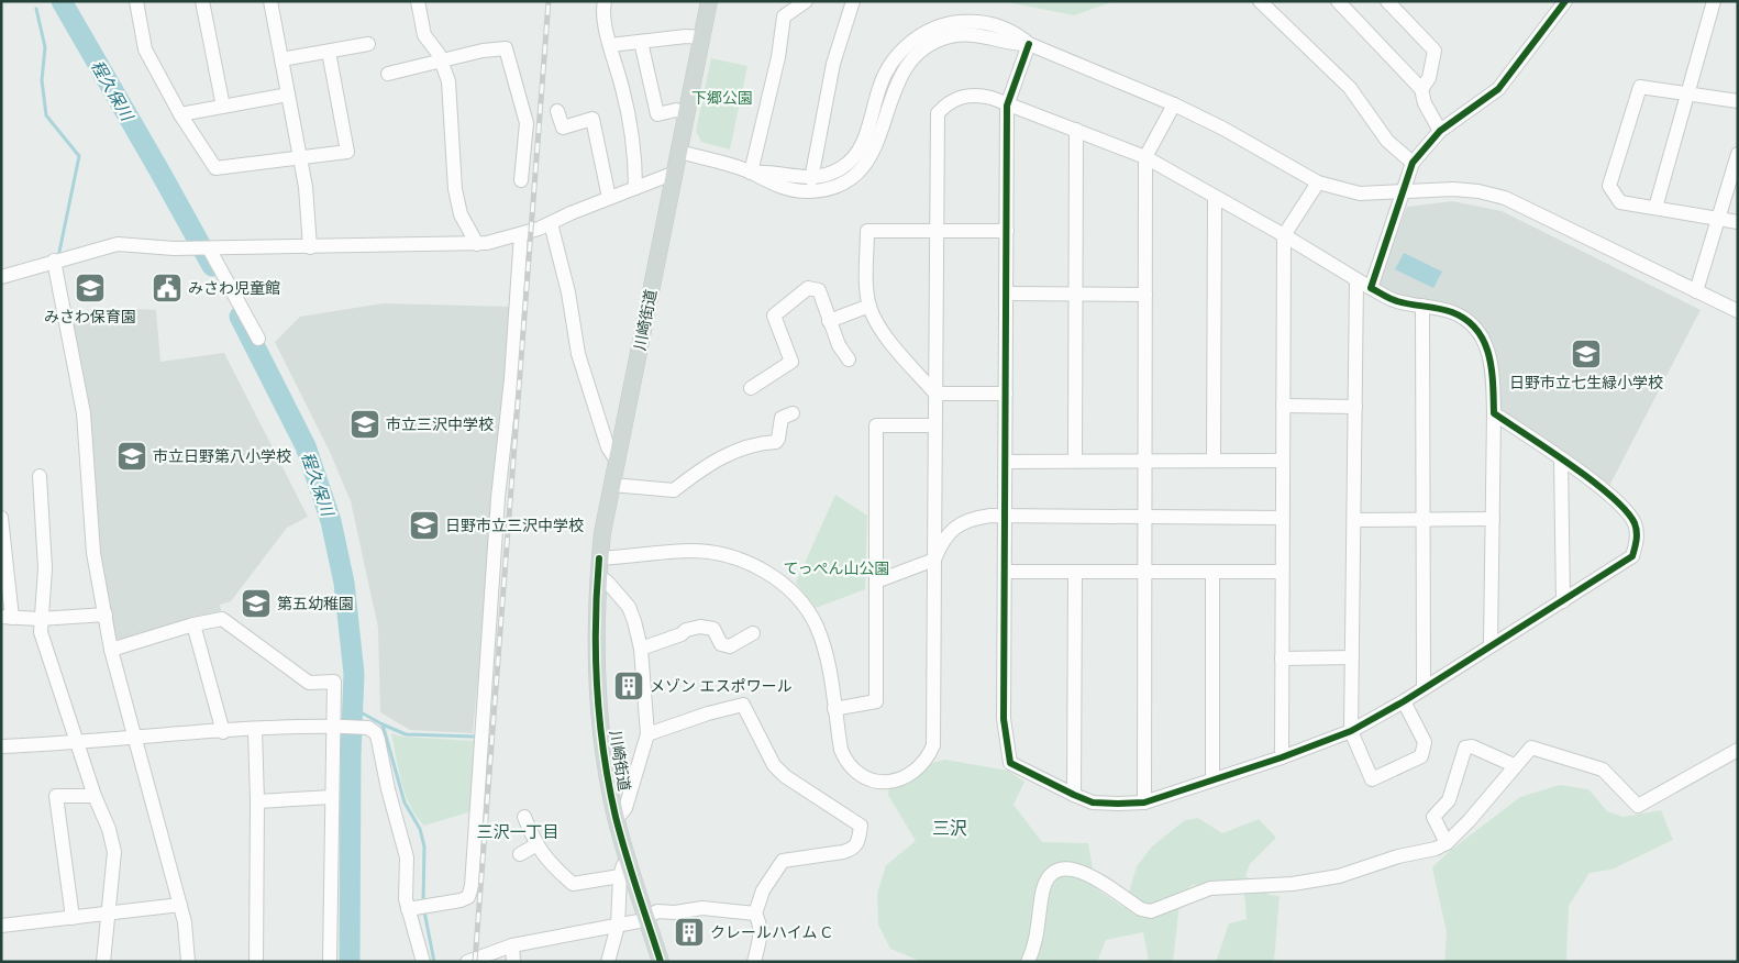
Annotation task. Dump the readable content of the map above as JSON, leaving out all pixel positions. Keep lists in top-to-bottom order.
{
  "streets": {
    "main road": ["川崎街道"]
  },
  "districts": ["三沢", "三沢一丁目"],
  "water": ["程久保川"],
  "parks": ["下郷公園", "てっぺん山公園"],
  "places": {
    "school or university": [
      "みさわ保育園",
      "日野市立七生緑小学校",
      "市立三沢中学校",
      "市立日野第八小学校",
      "日野市立三沢中学校",
      "第五幼稚園"
    ],
    "public building": ["みさわ児童館"],
    "building": ["メゾン エスポワール", "クレールハイム C"]
  }
}
